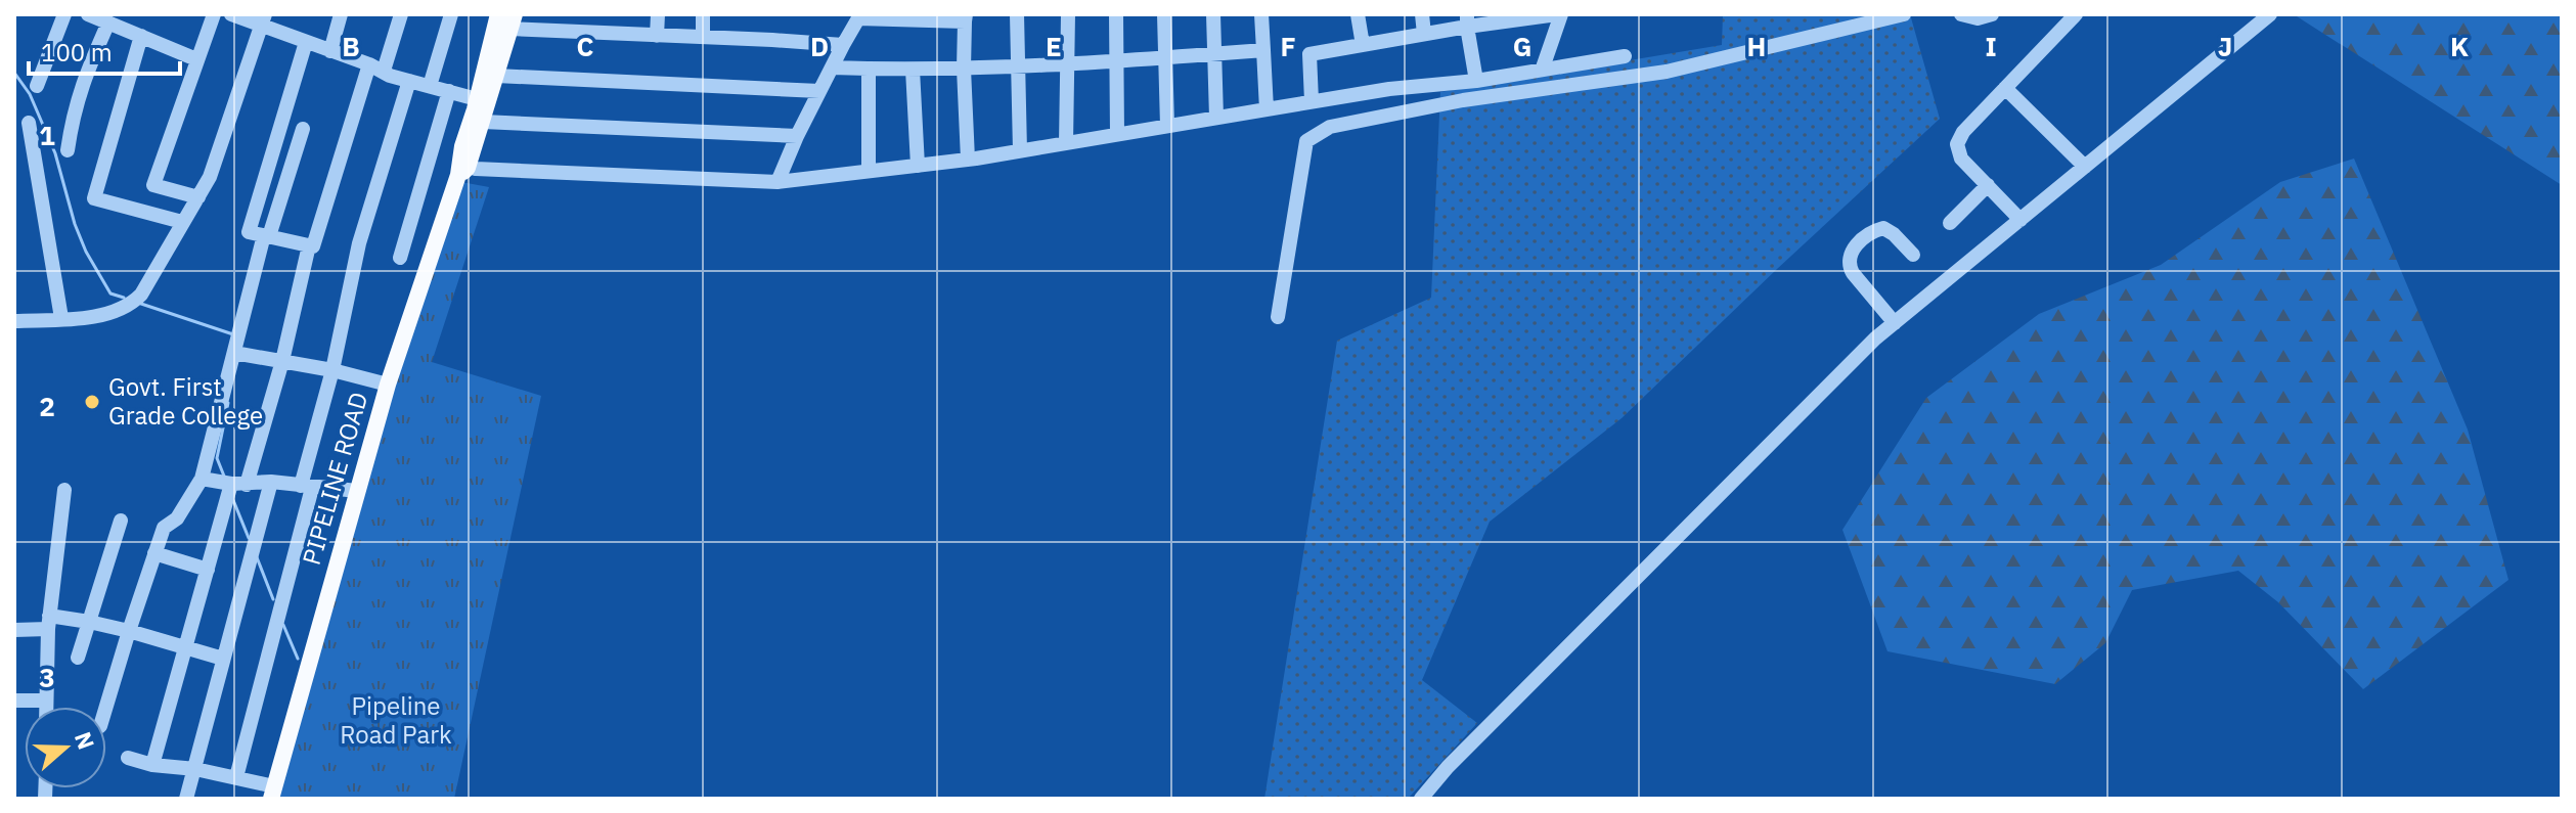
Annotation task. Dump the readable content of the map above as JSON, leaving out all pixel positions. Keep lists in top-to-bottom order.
{
  "streets": {
    "main road": ["PIPELINE ROAD"]
  },
  "parks": ["Pipeline Road Park"],
  "places": ["Govt. First Grade College"],
  "scale_bar": "100 m",
  "north": "right",
  "grid": {
    "columns": [
      "B",
      "C",
      "D",
      "E",
      "F",
      "G",
      "H",
      "I",
      "J",
      "K"
    ],
    "rows": ["1", "2", "3"]
  }
}
